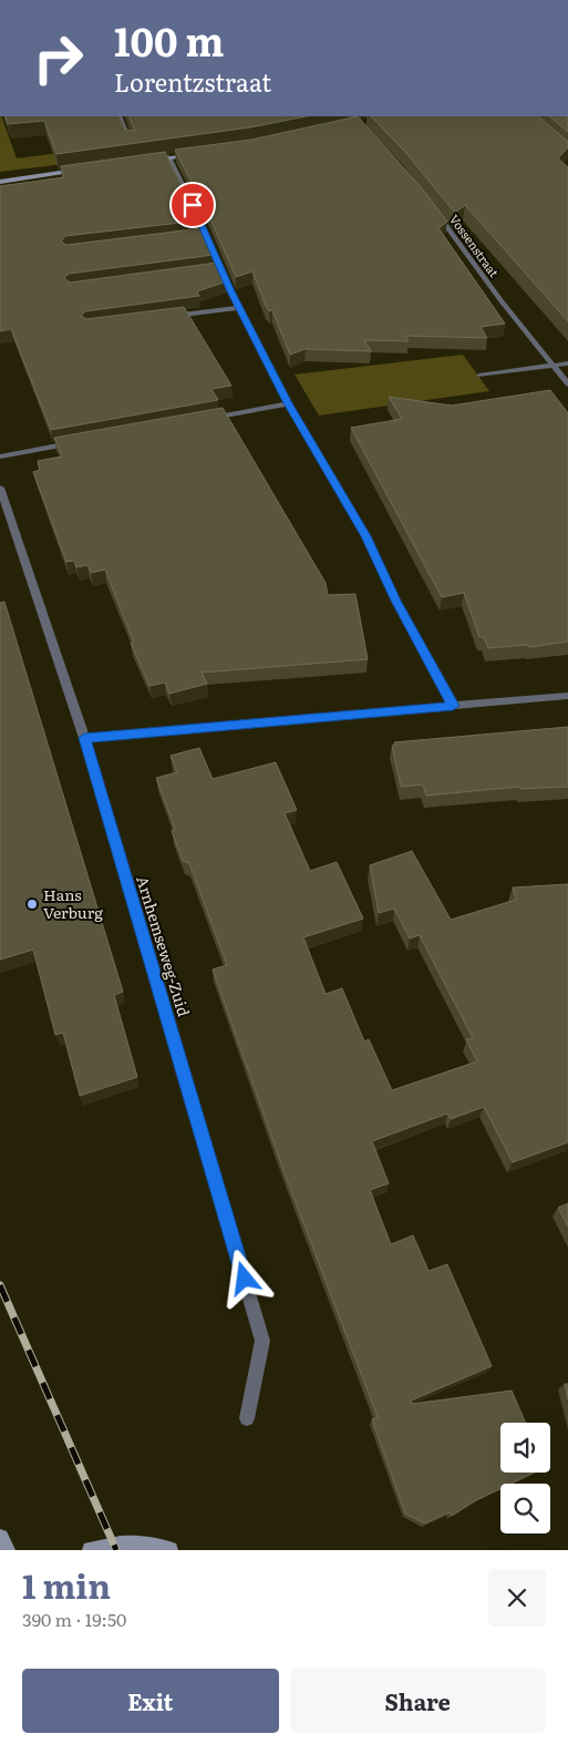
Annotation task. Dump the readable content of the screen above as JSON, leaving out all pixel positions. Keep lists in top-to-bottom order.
{
  "streets": {
    "street": ["Vossenstraat", "Arnhemseweg-Zuid"]
  },
  "places": ["Hans Verburg"],
  "page": {
    "turn": ["100 m", "Lorentzstraat"],
    "heading": ["1 min", "390 m · 19:50"],
    "buttons": ["Exit", "Share"]
  }
}
